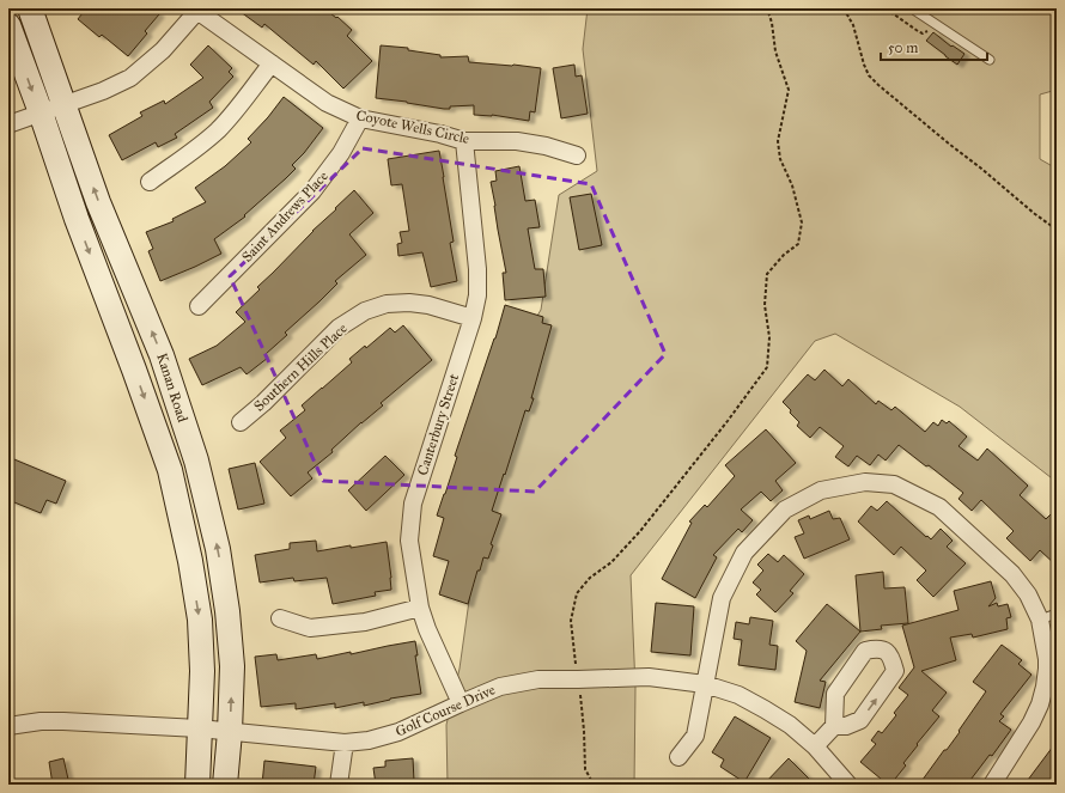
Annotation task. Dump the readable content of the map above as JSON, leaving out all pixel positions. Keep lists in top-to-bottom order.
{
  "streets": {
    "main road": ["Kanan Road"],
    "street": [
      "Coyote Wells Circle",
      "Saint Andrews Place",
      "Southern Hills Place",
      "Canterbury Street",
      "Golf Course Drive"
    ]
  },
  "crossings": [
    ["Coyote Wells Circle", "Saint Andrews Place"],
    ["Coyote Wells Circle", "Canterbury Street"],
    ["Southern Hills Place", "Canterbury Street"],
    ["Kanan Road", "Golf Course Drive"],
    ["Canterbury Street", "Golf Course Drive"]
  ],
  "scale_bar": "50 m"
}
